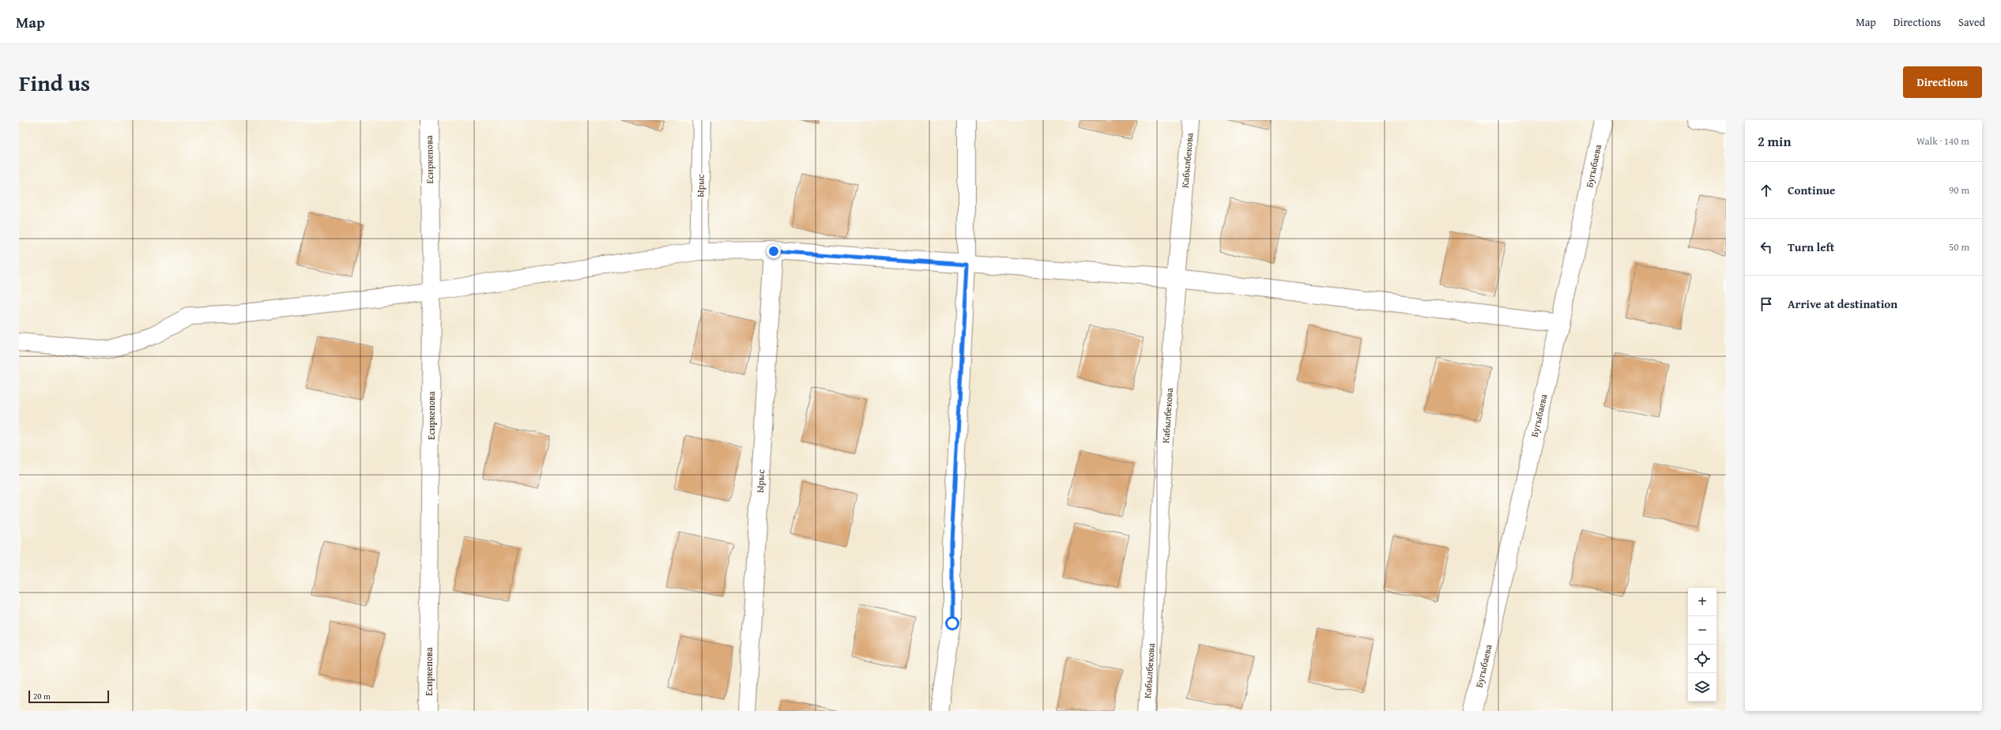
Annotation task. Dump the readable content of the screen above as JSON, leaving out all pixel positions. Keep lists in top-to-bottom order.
{
  "streets": {
    "street": [
      "Есиркепова",
      "Кабылбекова",
      "Бугыбаева",
      "Ырыс"
    ]
  },
  "scale_bar": "20 m",
  "page": {
    "header": "Map",
    "nav": ["Map", "Directions", "Saved"],
    "title": "Find us",
    "buttons": "Directions",
    "heading": ["2 min", "Walk · 140 m"],
    "list": [
      ["Continue", "90 m"],
      ["Turn left", "50 m"],
      "Arrive at destination"
    ],
    "map_buttons": ["+", "−"],
    "scale": "20 m"
  }
}
